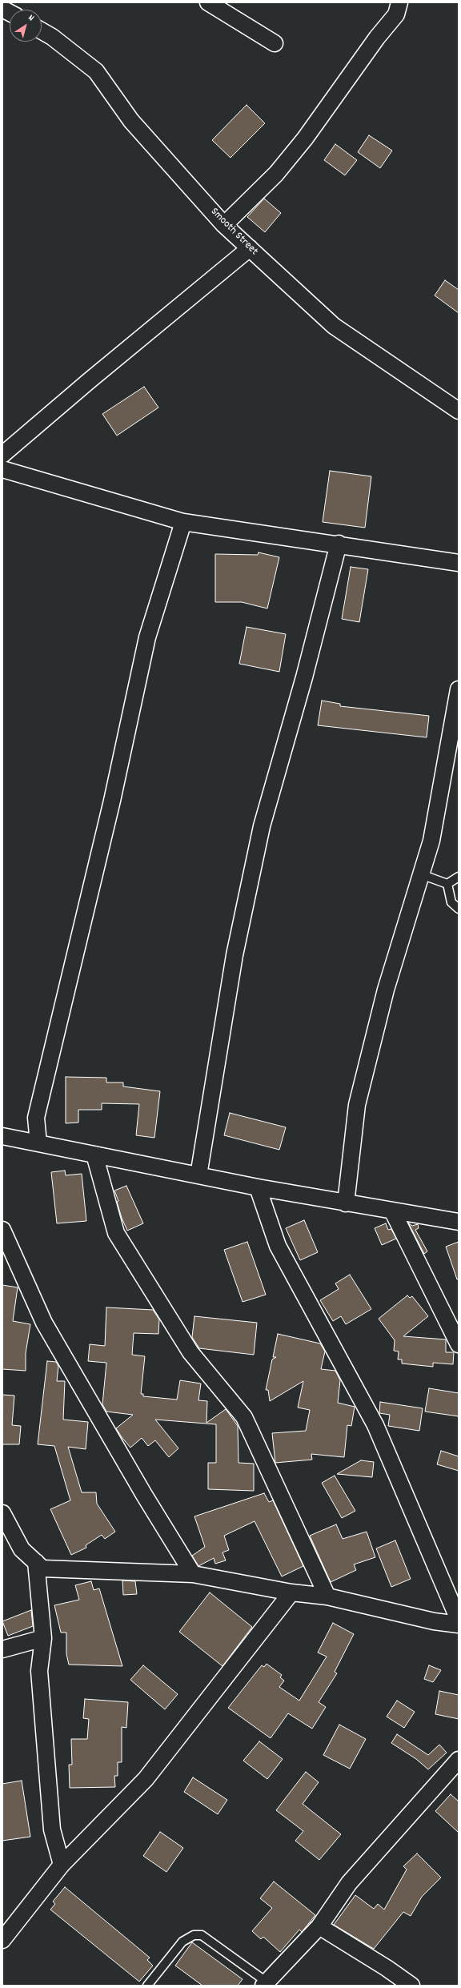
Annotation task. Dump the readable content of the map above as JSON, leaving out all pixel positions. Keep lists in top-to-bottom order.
{
  "streets": {
    "street": ["Smooth Street"]
  },
  "north": "top right"
}
